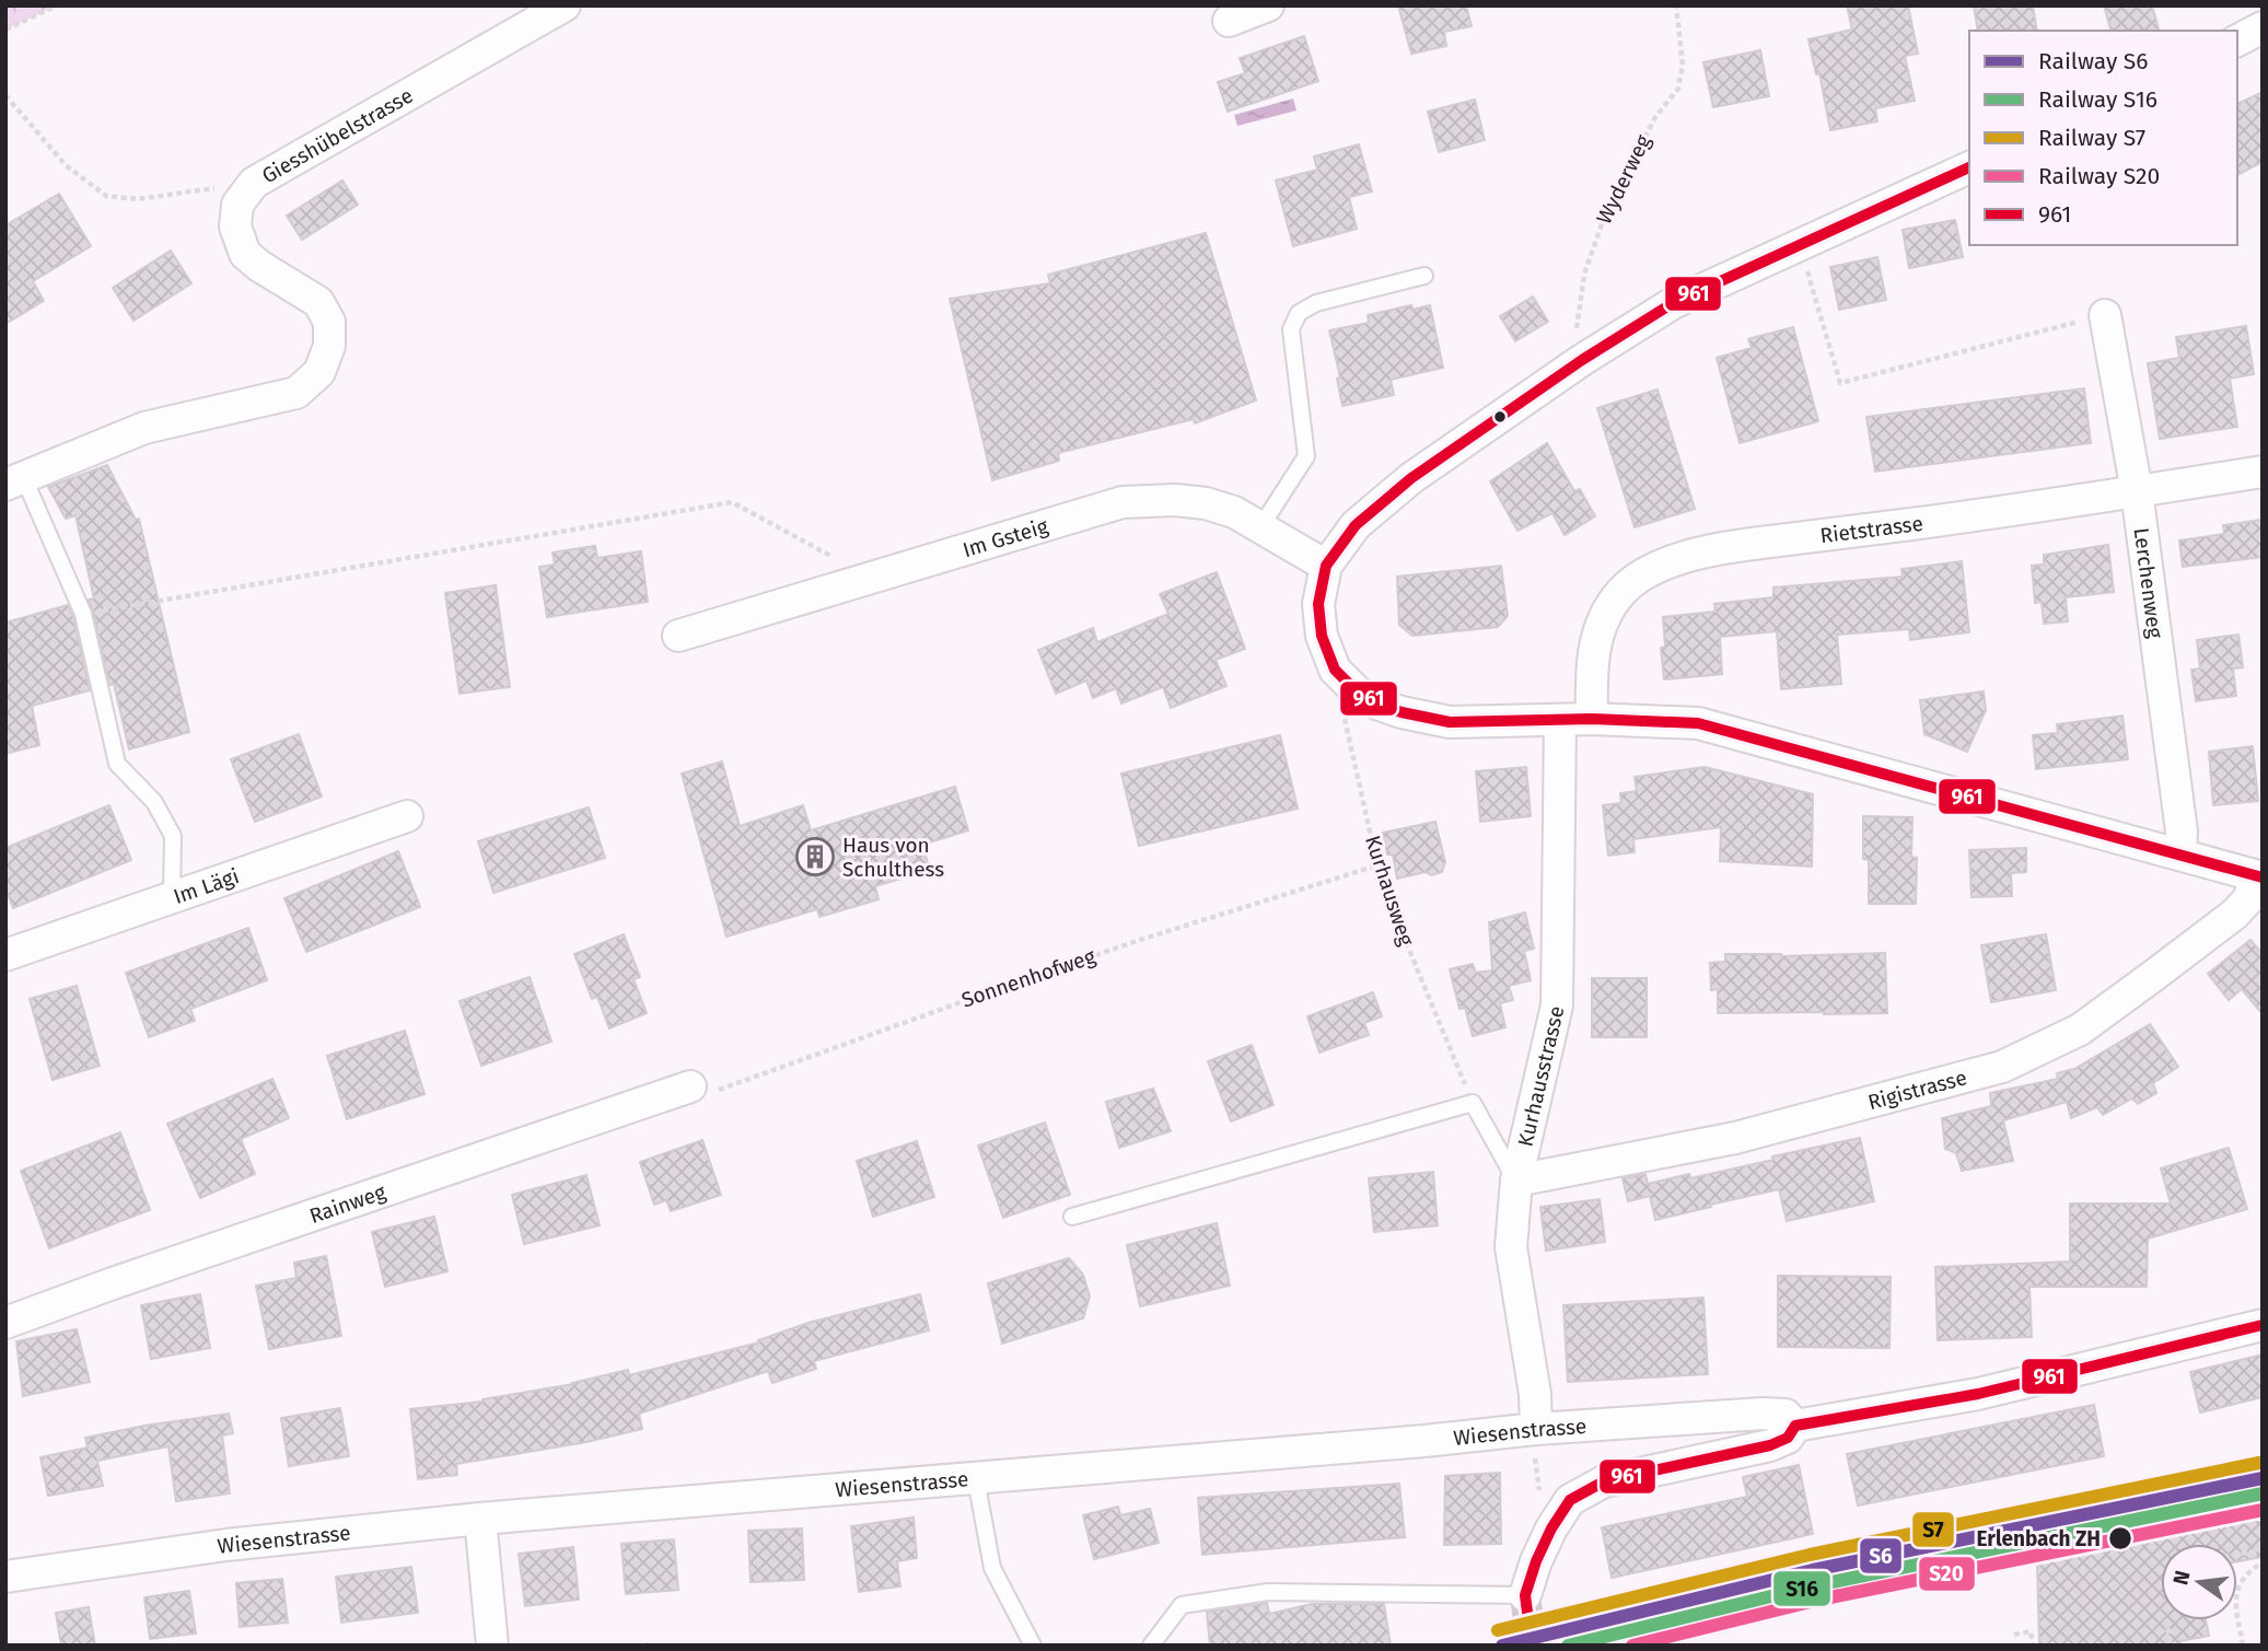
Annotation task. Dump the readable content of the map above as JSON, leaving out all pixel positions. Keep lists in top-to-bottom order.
{
  "streets": {
    "street": [
      "Giesshübelstrasse",
      "Rietstrasse",
      "Im Gsteig",
      "Lerchenweg",
      "Im Lägi",
      "Kurhausstrasse",
      "Rigistrasse",
      "Rainweg",
      "Wiesenstrasse"
    ],
    "path": ["Wyderweg", "Kurhausweg", "Sonnenhofweg"]
  },
  "crossings": [
    ["Rietstrasse", "Lerchenweg"],
    ["Kurhausweg", "Sonnenhofweg"],
    ["Sonnenhofweg", "Rainweg"],
    ["Kurhausstrasse", "Rigistrasse"],
    ["Kurhausstrasse", "Wiesenstrasse"]
  ],
  "places": {
    "building": ["Haus von Schulthess"],
    "other": ["Erlenbach ZH"]
  },
  "lines": [
    "transit line 961",
    "rail line S7",
    "rail line S6",
    "rail line S16",
    "rail line S20"
  ],
  "legend": [
    "Railway S6",
    "Railway S16",
    "Railway S7",
    "Railway S20",
    "961"
  ],
  "north": "left"
}
